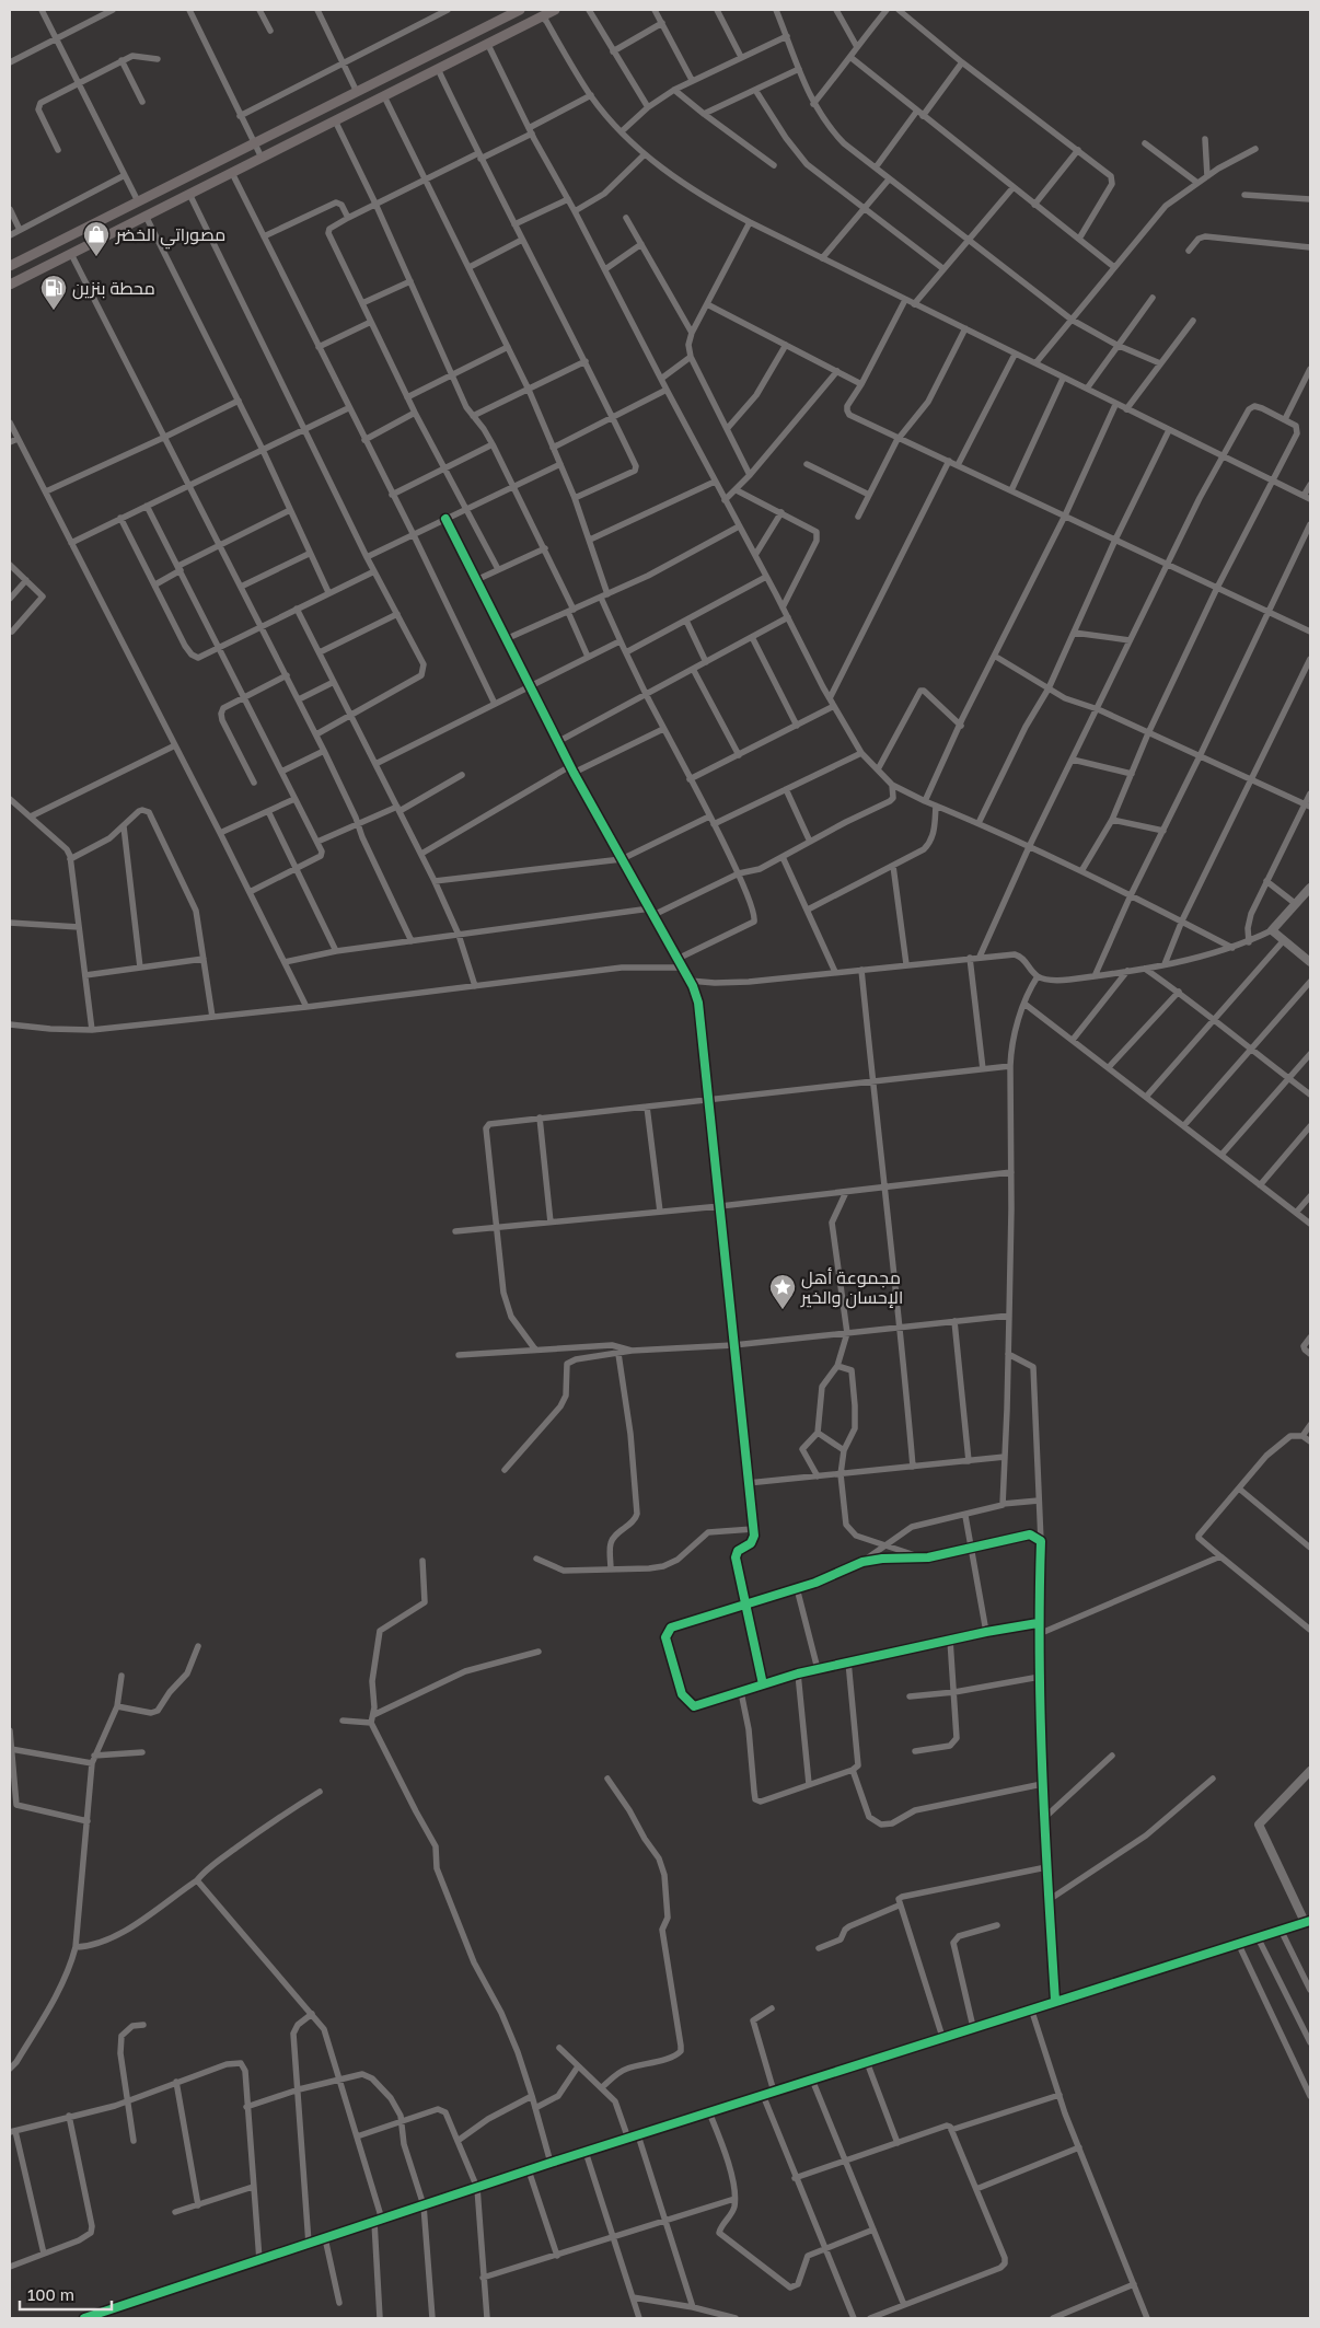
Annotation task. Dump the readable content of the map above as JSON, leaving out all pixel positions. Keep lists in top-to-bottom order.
{
  "places": {
    "shop": ["مصوراتي الخضر"],
    "fuel station": ["محطة بنزين"],
    "place": ["مجموعة أهل الإحسان والخير"]
  },
  "scale_bar": "100 m"
}
